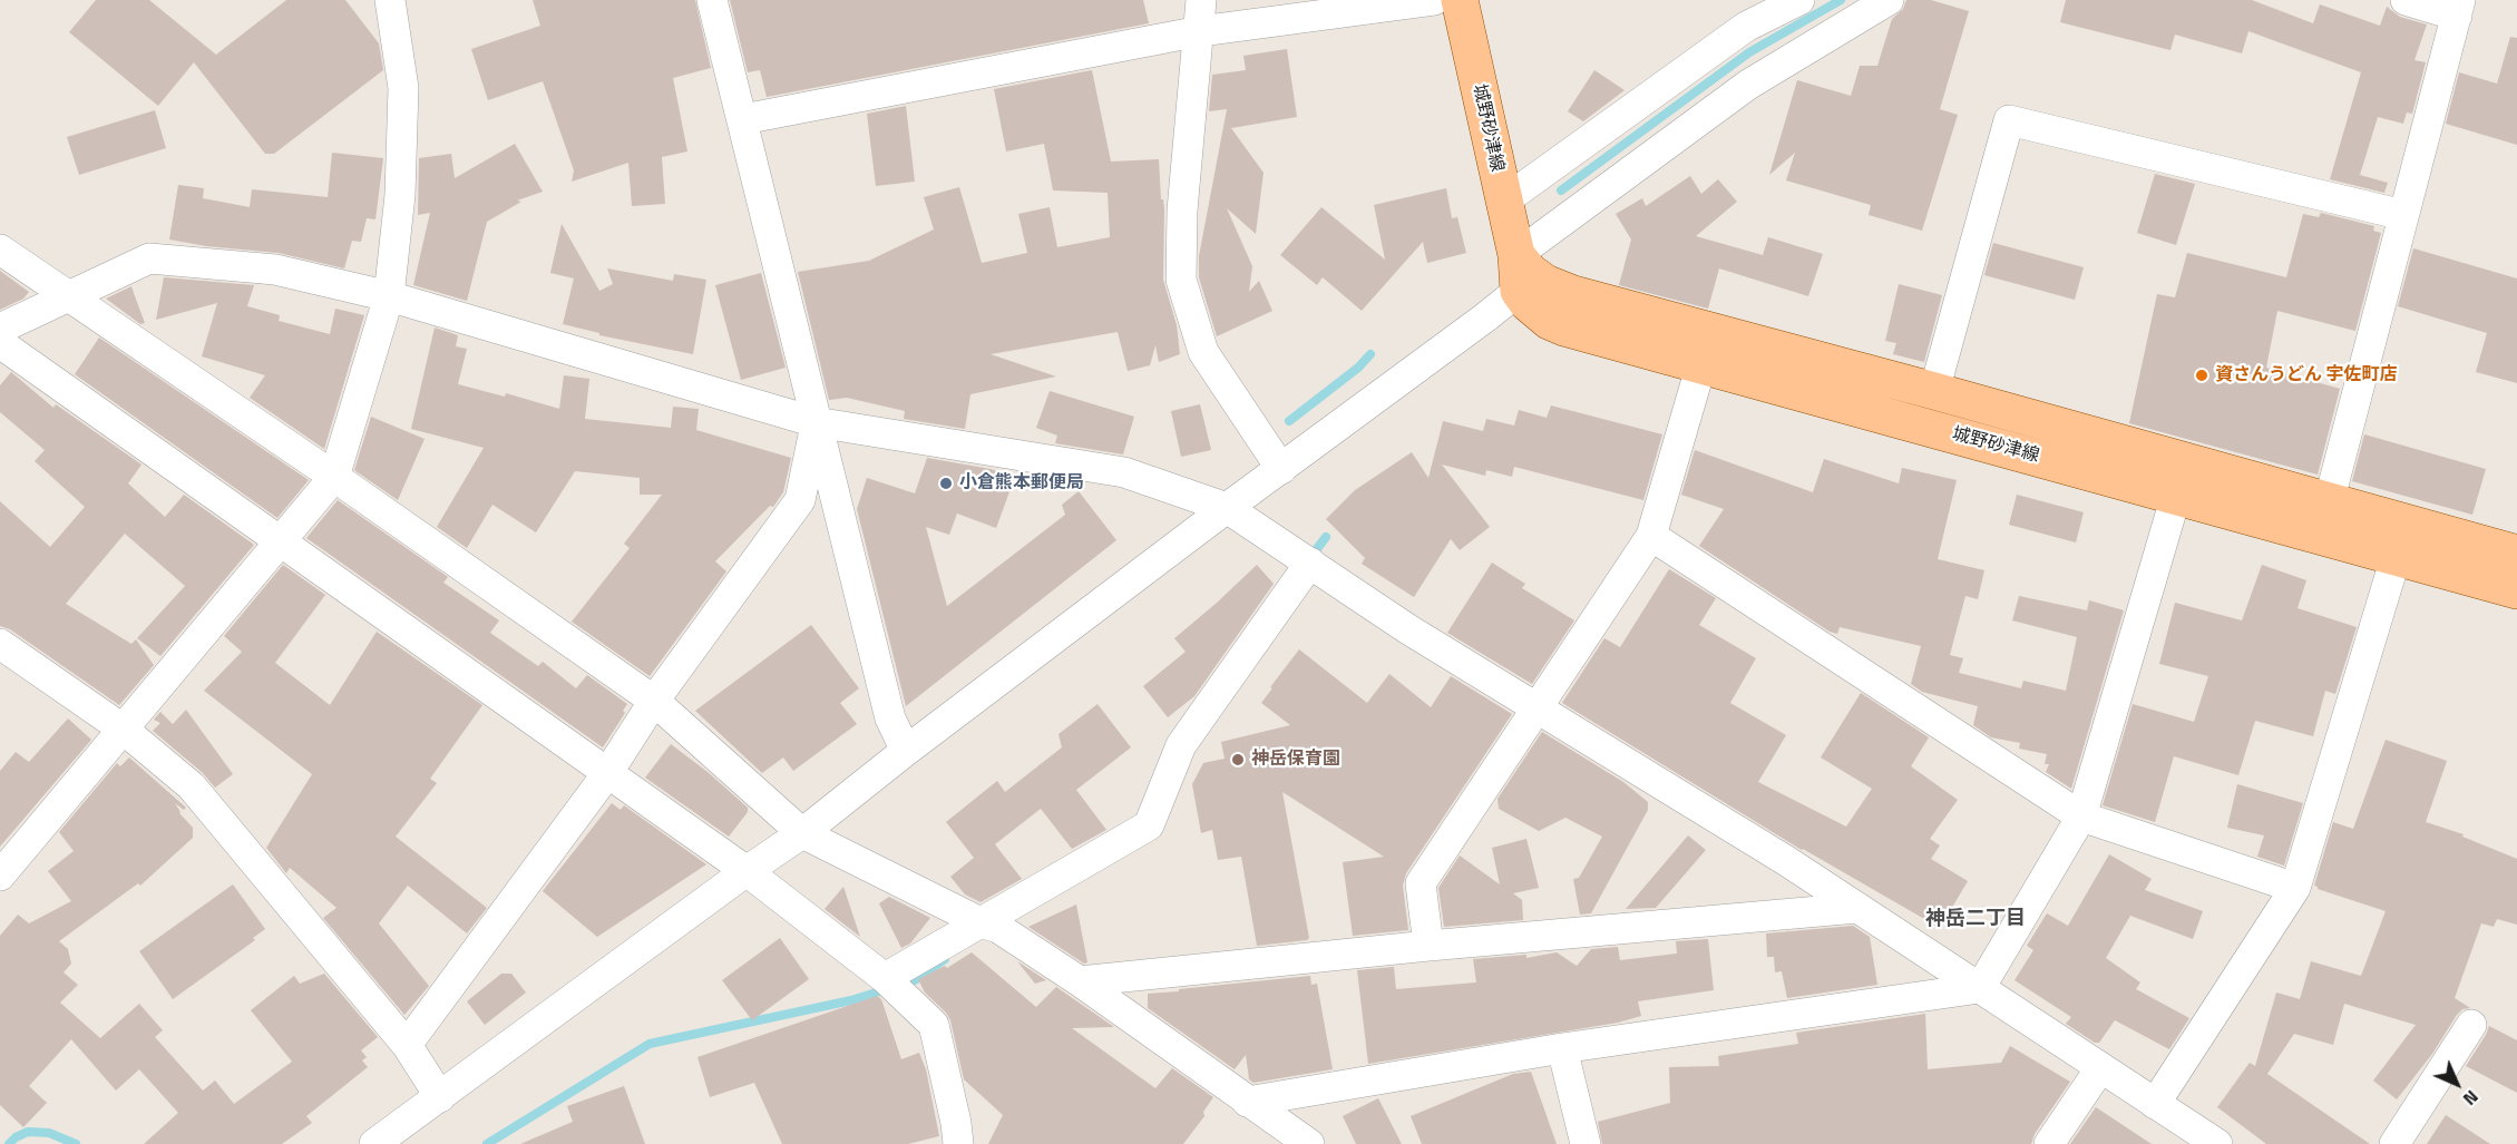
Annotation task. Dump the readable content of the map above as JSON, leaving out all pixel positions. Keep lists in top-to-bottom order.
{
  "streets": {
    "main road": ["城野砂津線"]
  },
  "districts": ["神岳二丁目"],
  "places": ["資さんうどん 宇佐町店", "小倉熊本郵便局", "神岳保育園"],
  "north": "bottom right"
}
